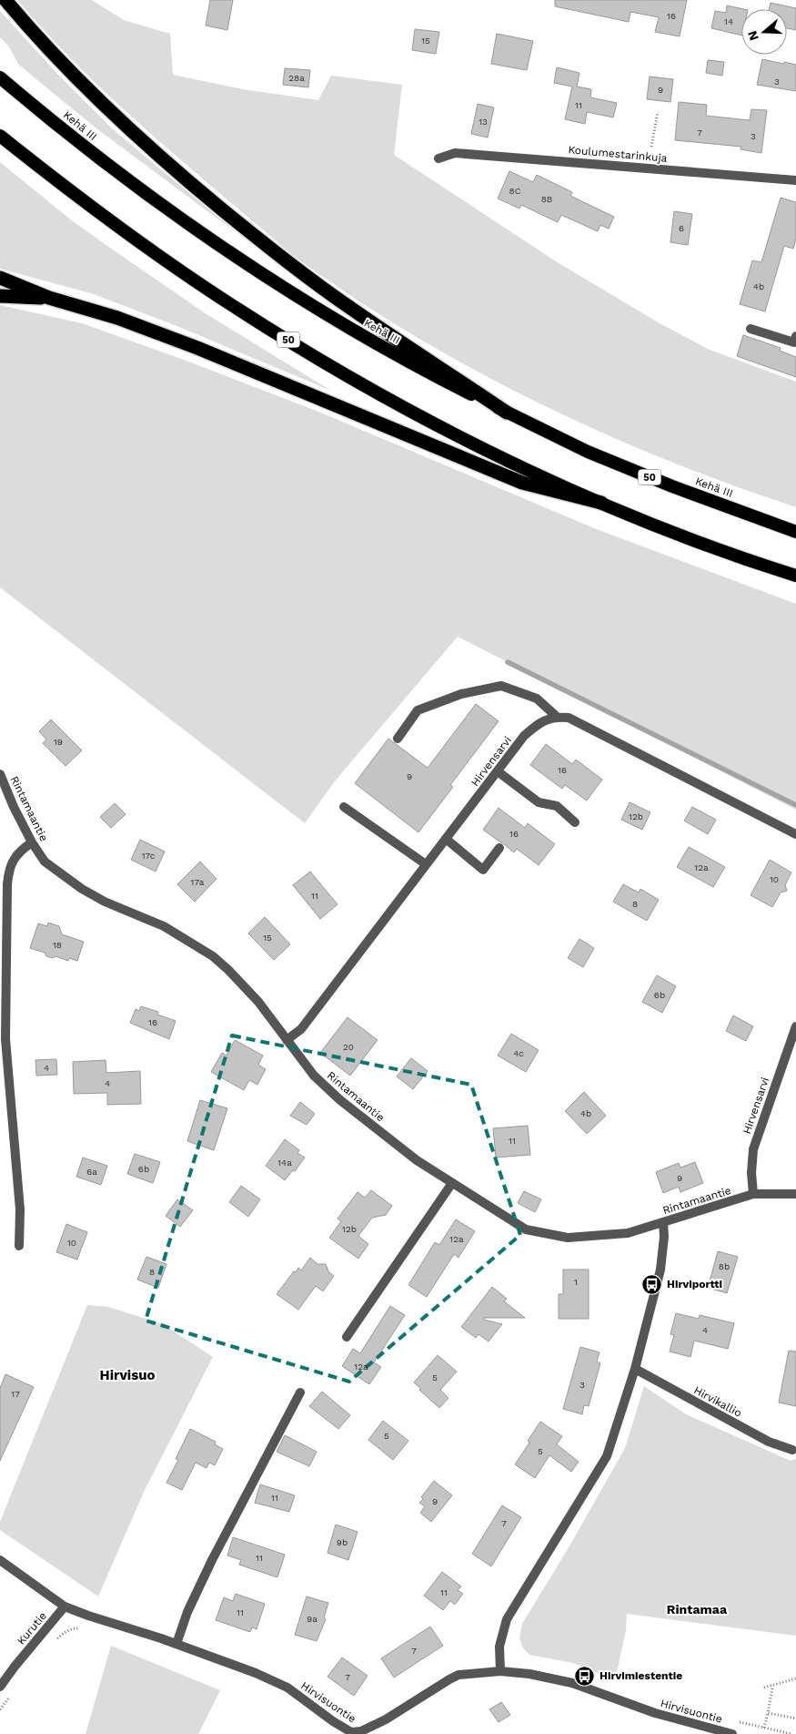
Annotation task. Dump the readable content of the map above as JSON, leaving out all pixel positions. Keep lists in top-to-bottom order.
{
  "streets": {
    "highway": ["Kehä III", "50"],
    "street": [
      "Koulumestarinkuja",
      "Hirvensarvi",
      "Rintamaantie",
      "Hirvikallio",
      "Kurutie",
      "Hirvisuontie"
    ]
  },
  "crossings": [
    ["Hirvensarvi", "Rintamaantie"],
    ["Kurutie", "Hirvisuontie"]
  ],
  "districts": ["Hirvisuo", "Rintamaa"],
  "places": {
    "bus stop": ["Hirviportti", "Hirvimiestentie"]
  },
  "house_numbers": [
    "16",
    "14",
    "15",
    "28a",
    "3",
    "9",
    "11",
    "13",
    "7",
    "3",
    "8C",
    "8B",
    "6",
    "4b",
    "19",
    "16",
    "9",
    "12b",
    "16",
    "17c",
    "12a",
    "10",
    "17a",
    "11",
    "8",
    "15",
    "18",
    "6b",
    "16",
    "20",
    "4c",
    "4",
    "4",
    "4b",
    "11",
    "14a",
    "6b",
    "6a",
    "9",
    "12b",
    "12a",
    "10",
    "8b",
    "8",
    "1",
    "4",
    "12a",
    "5",
    "3",
    "17",
    "5",
    "5",
    "11",
    "9",
    "7",
    "9b",
    "11",
    "11",
    "11",
    "9a",
    "7",
    "7"
  ],
  "north": "left"
}
